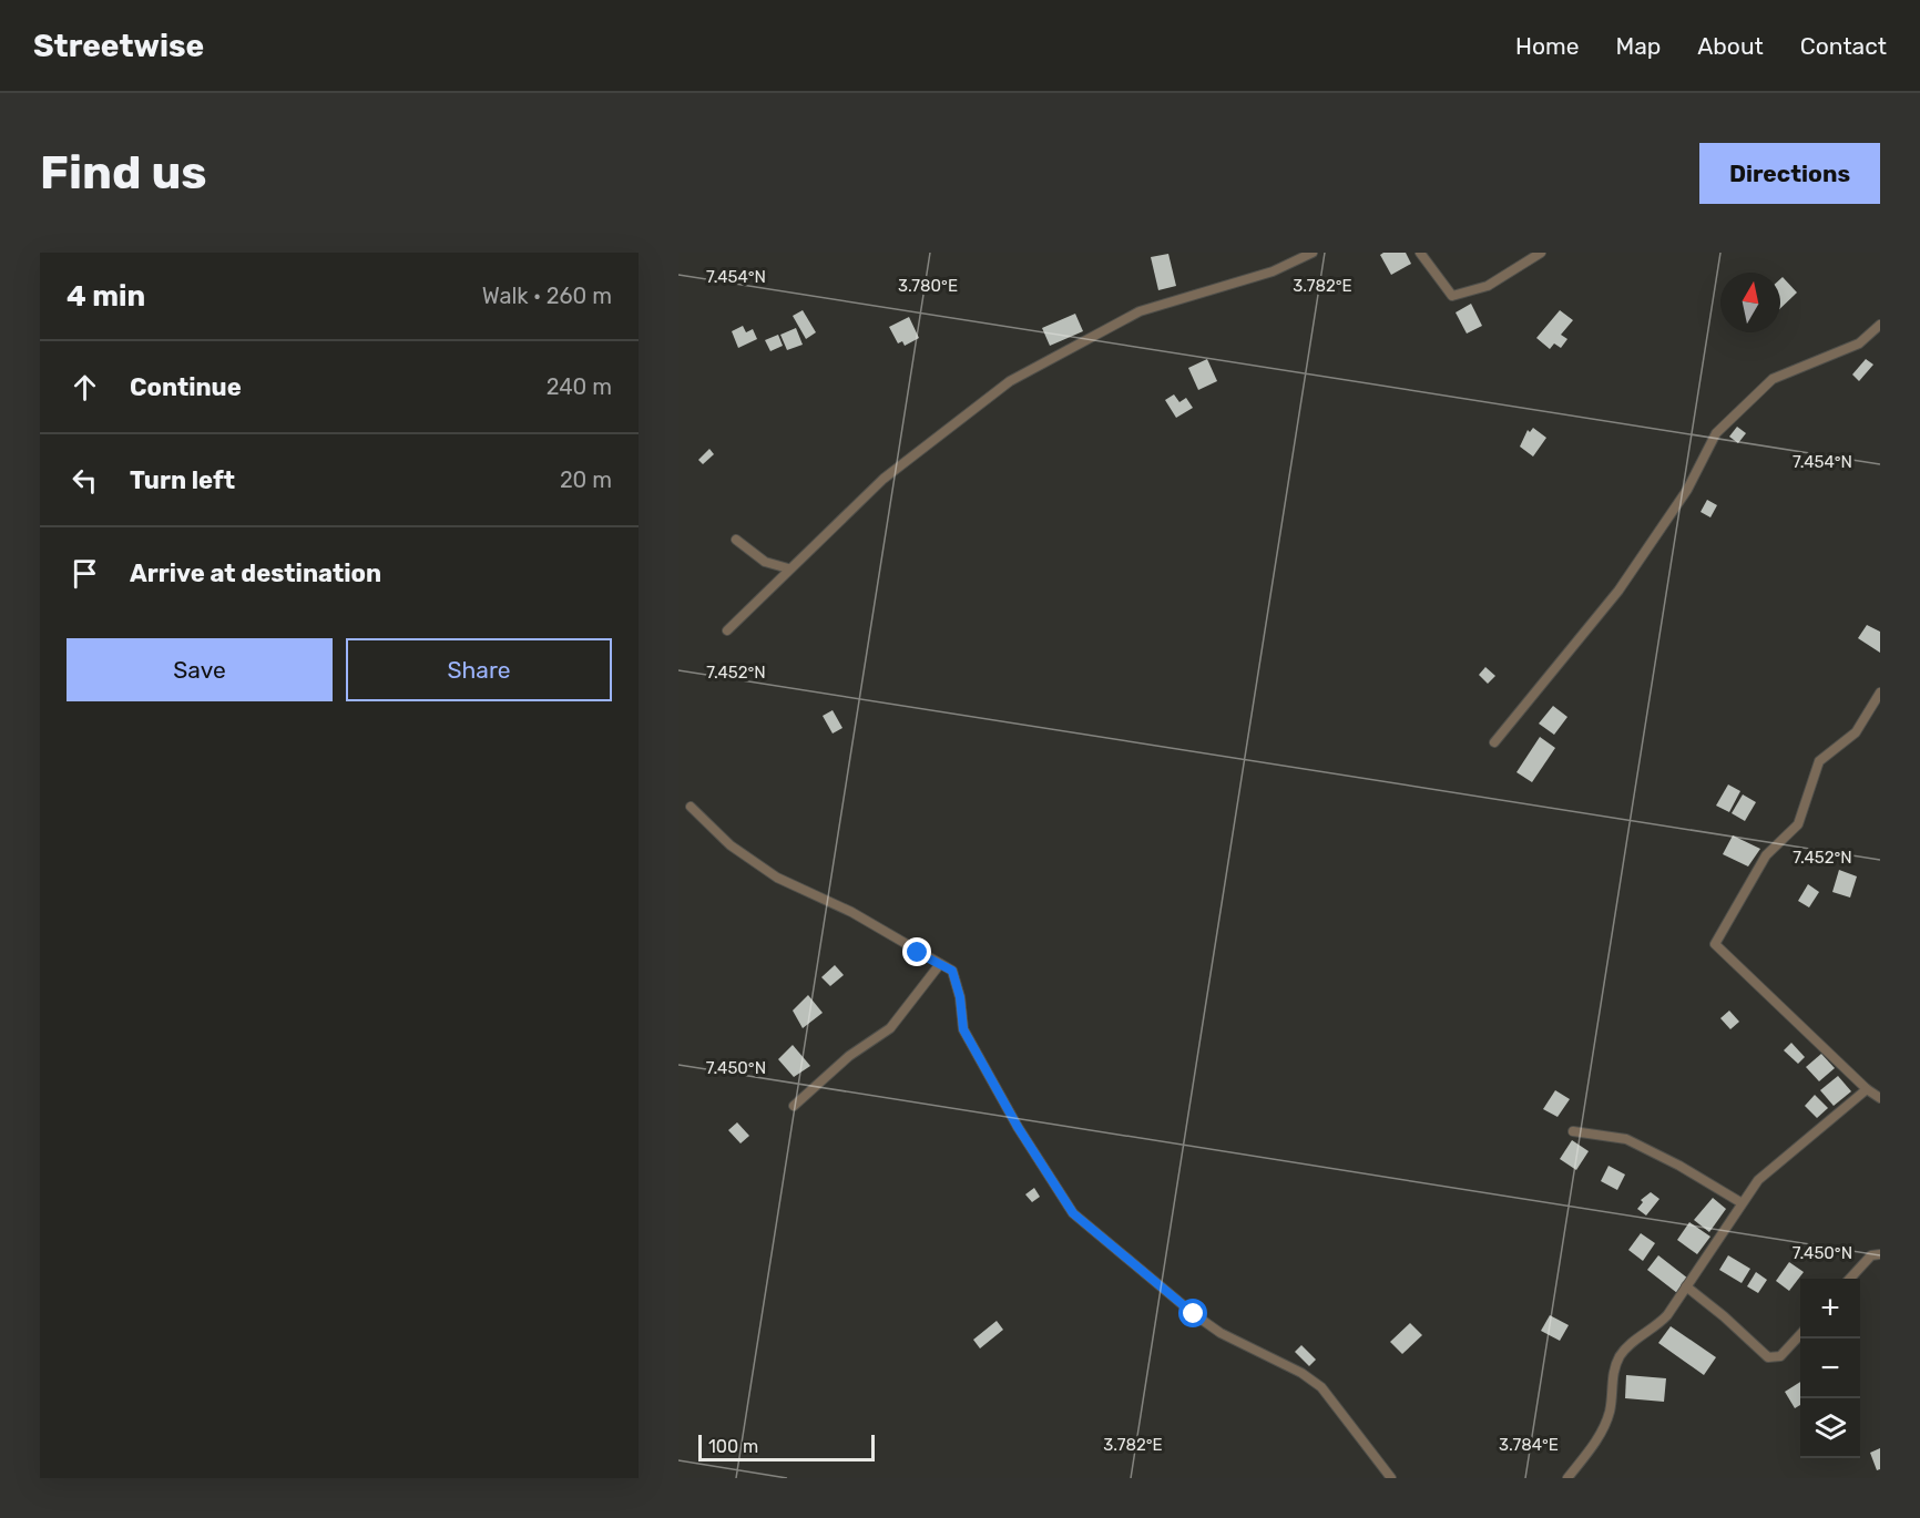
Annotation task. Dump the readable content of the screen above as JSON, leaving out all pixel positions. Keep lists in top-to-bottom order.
{
  "scale_bar": "100 m",
  "north": "top",
  "page": {
    "header": "Streetwise",
    "nav": [
      "Home",
      "Map",
      "About",
      "Contact"
    ],
    "buttons": [
      "Directions",
      ["Save", "Share"]
    ],
    "title": "Find us",
    "heading": ["4 min", "Walk · 260 m"],
    "list": [
      ["Continue", "240 m"],
      ["Turn left", "20 m"],
      "Arrive at destination"
    ],
    "map_buttons": ["+", "−"],
    "scale": "100 m"
  },
  "coordinates": [
    "7.454°N",
    "3.780°E",
    "3.782°E",
    "7.452°N",
    "7.450°N",
    "3.784°E"
  ]
}
